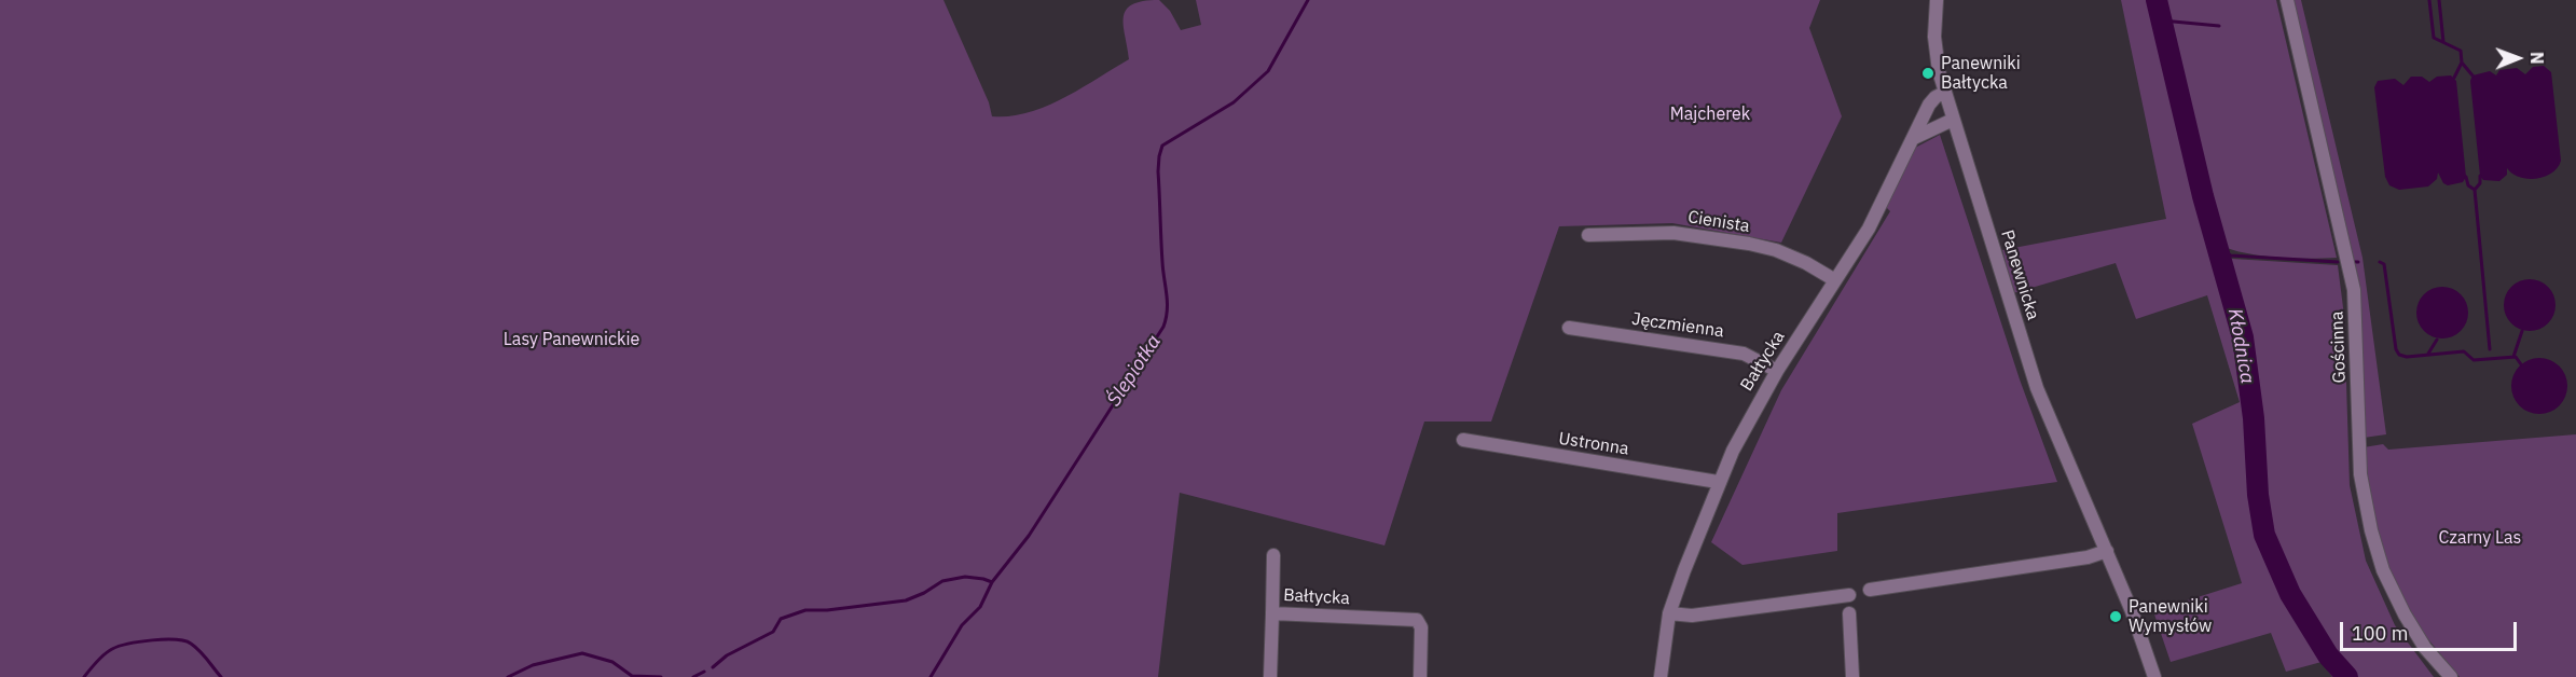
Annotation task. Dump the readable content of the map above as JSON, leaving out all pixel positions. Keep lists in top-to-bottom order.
{
  "streets": {
    "street": [
      "Cienista",
      "Panewnicka",
      "Jęczmienna",
      "Gościnna",
      "Bałtycka",
      "Ustronna"
    ]
  },
  "crossings": [
    ["Cienista", "Bałtycka"],
    ["Panewnicka", "Bałtycka"],
    ["Jęczmienna", "Bałtycka"],
    ["Bałtycka", "Ustronna"]
  ],
  "water": ["Kłodnica", "Ślepiotka"],
  "parks": ["Majcherek", "Lasy Panewnickie", "Czarny Las"],
  "places": ["Panewniki Bałtycka", "Panewniki Wymysłów"],
  "scale_bar": "100 m",
  "north": "right"
}
